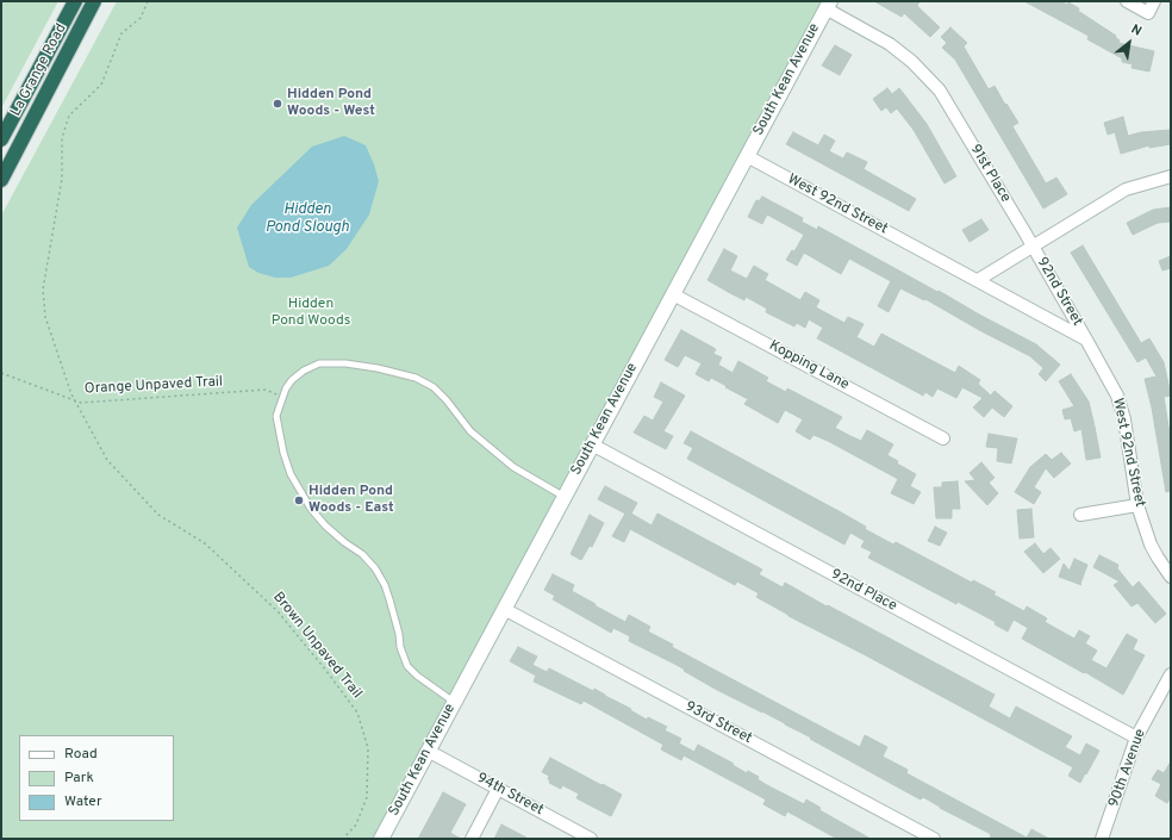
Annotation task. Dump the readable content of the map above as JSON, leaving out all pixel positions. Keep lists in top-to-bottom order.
{
  "streets": {
    "highway": ["La Grange Road"],
    "street": [
      "South Kean Avenue",
      "91st Place",
      "West 92nd Street",
      "92nd Street",
      "Kopping Lane",
      "92nd Place",
      "93rd Street",
      "90th Avenue",
      "94th Street"
    ],
    "path": ["Orange Unpaved Trail", "Brown Unpaved Trail"]
  },
  "crossings": [
    ["South Kean Avenue", "91st Place"],
    ["South Kean Avenue", "West 92nd Street"],
    ["South Kean Avenue", "Kopping Lane"],
    ["South Kean Avenue", "92nd Place"],
    ["South Kean Avenue", "93rd Street"],
    ["South Kean Avenue", "94th Street"],
    ["91st Place", "92nd Street"],
    ["West 92nd Street", "92nd Street"],
    ["Orange Unpaved Trail", "Brown Unpaved Trail"],
    ["92nd Place", "90th Avenue"]
  ],
  "water": ["Hidden Pond Slough"],
  "parks": ["Hidden Pond Woods"],
  "places": ["Hidden Pond Woods - West", "Hidden Pond Woods - East"],
  "legend": ["Road", "Park", "Water"],
  "north": "top right"
}
